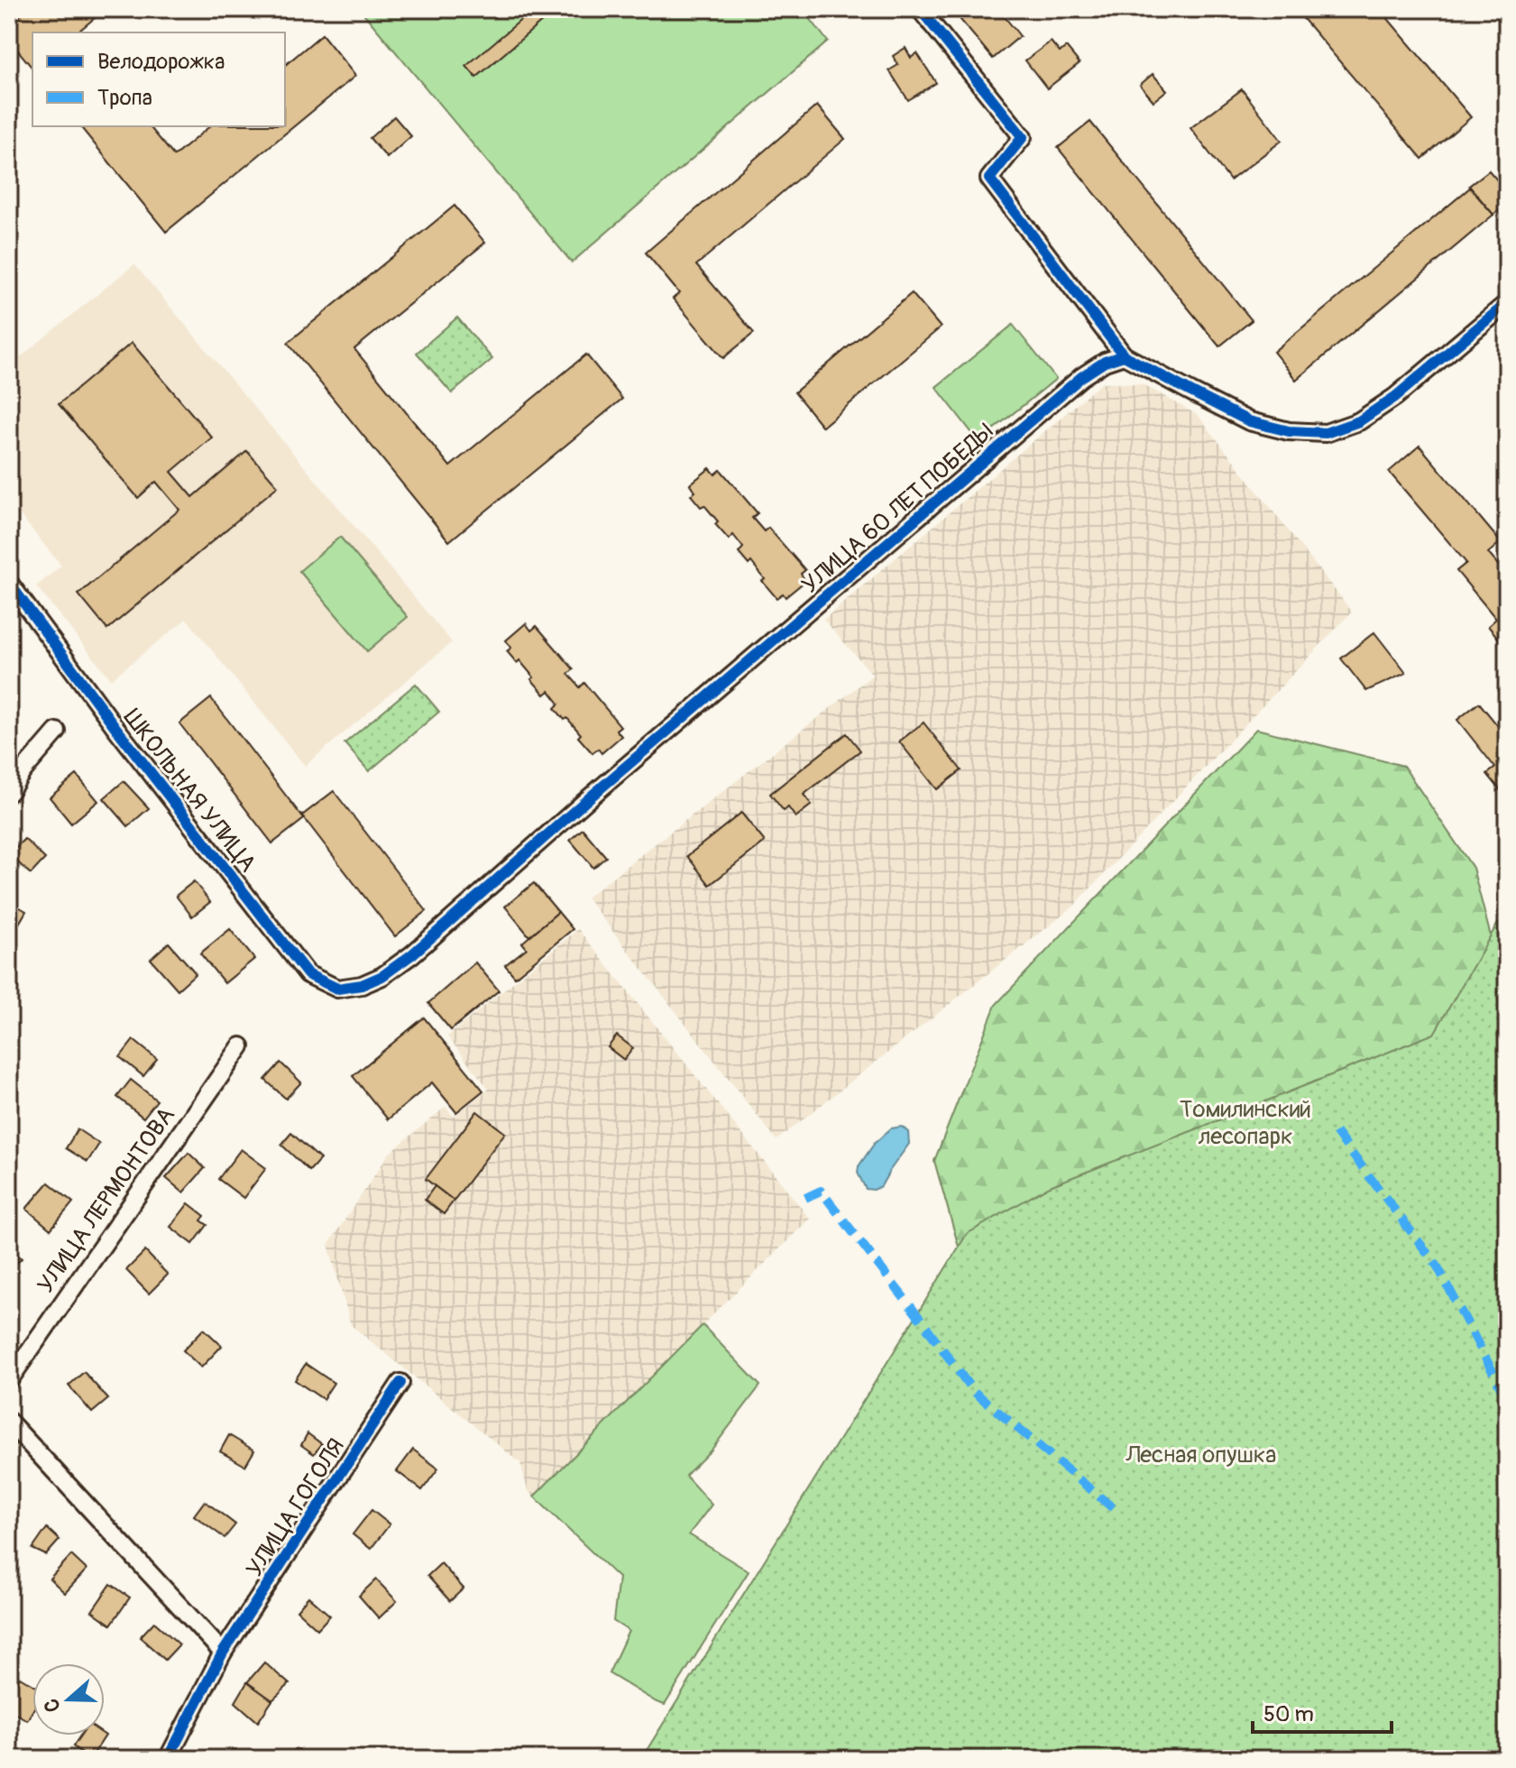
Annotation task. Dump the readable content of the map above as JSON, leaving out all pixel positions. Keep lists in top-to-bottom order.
{
  "streets": {
    "street": [
      "УЛИЦА 60 ЛЕТ ПОБЕДЫ",
      "ШКОЛЬНАЯ УЛИЦА",
      "УЛИЦА ЛЕРМОНТОВА",
      "УЛИЦА ГОГОЛЯ"
    ]
  },
  "crossings": [
    ["УЛИЦА 60 ЛЕТ ПОБЕДЫ", "ШКОЛЬНАЯ УЛИЦА"]
  ],
  "parks": ["Томилинский лесопарк", "Лесная опушка"],
  "legend": ["Велодорожка", "Тропа"],
  "scale_bar": "50 m",
  "north": "left"
}
